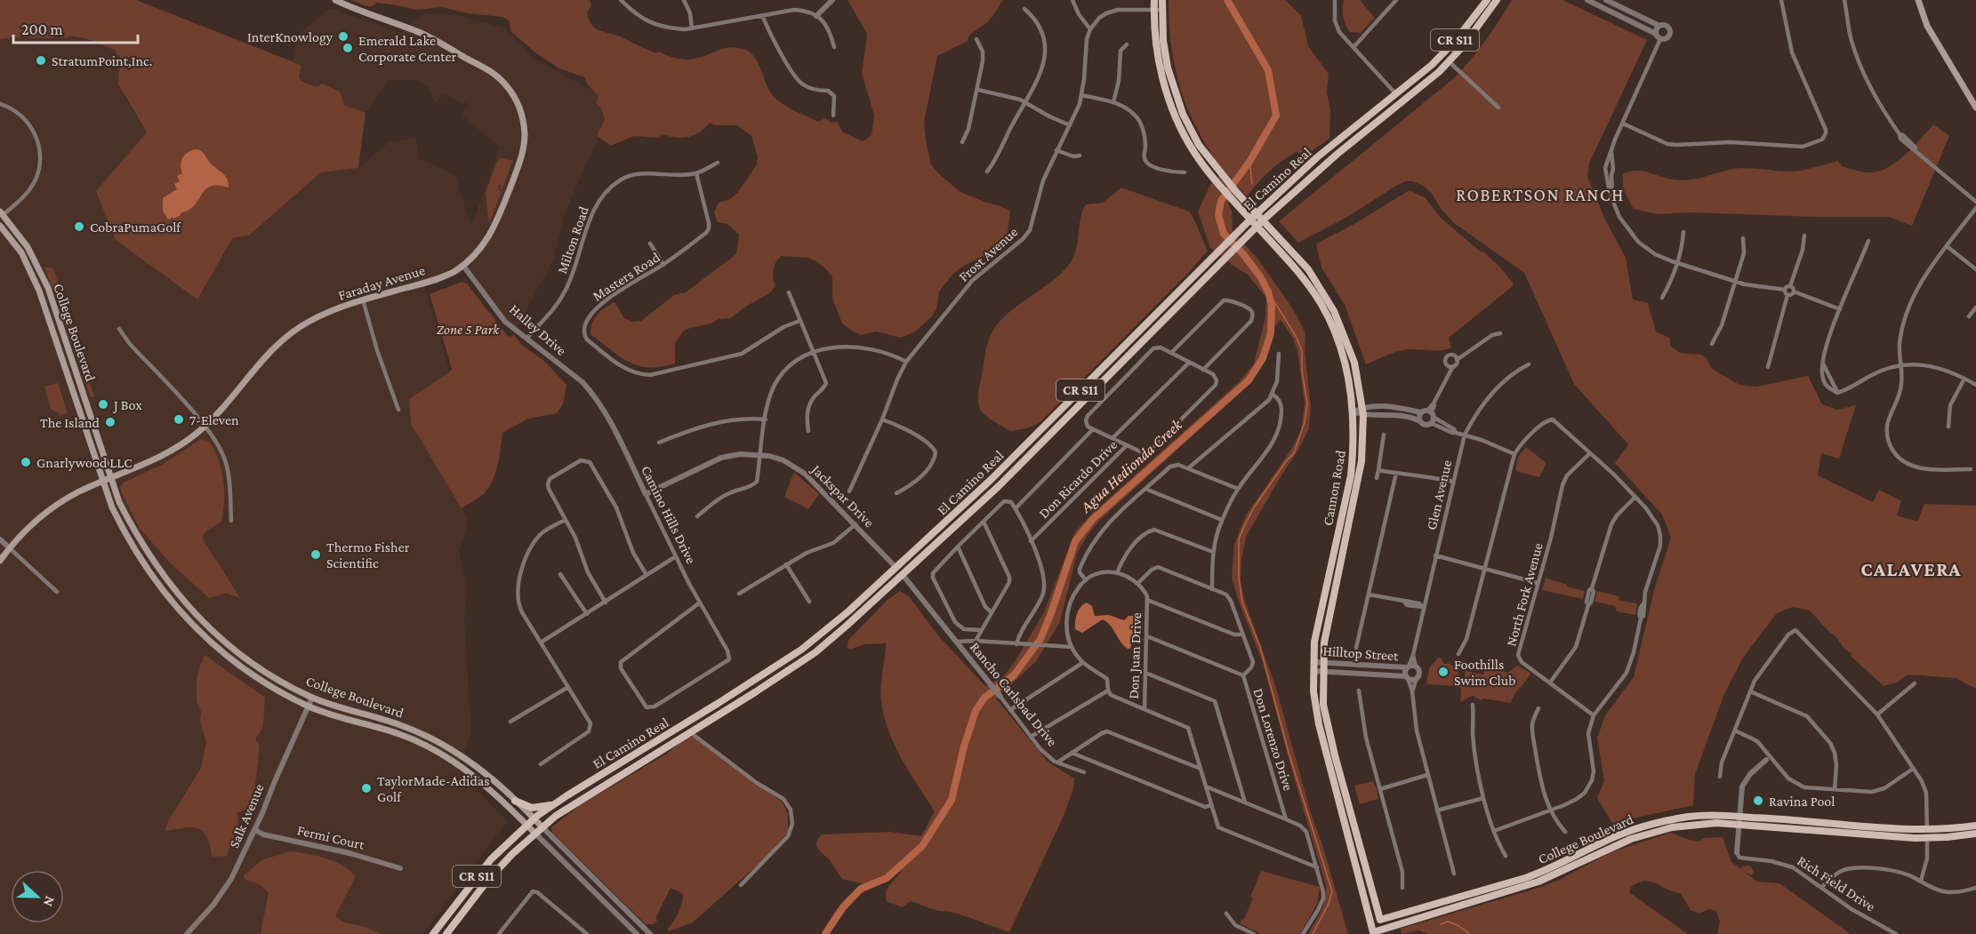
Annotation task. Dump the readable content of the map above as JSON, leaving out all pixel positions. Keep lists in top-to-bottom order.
{
  "streets": {
    "main road": [
      "CR S11",
      "El Camino Real",
      "Faraday Avenue",
      "College Boulevard",
      "Cannon Road"
    ],
    "street": [
      "Milton Road",
      "Frost Avenue",
      "Masters Road",
      "Halley Drive",
      "Don Ricardo Drive",
      "Glen Avenue",
      "Jackspar Drive",
      "Camino Hills Drive",
      "North Fork Avenue",
      "Hilltop Street",
      "Don Juan Drive",
      "Rancho Carlsbad Drive",
      "Don Lorenzo Drive",
      "Salk Avenue",
      "Fermi Court",
      "Rich Field Drive"
    ]
  },
  "crossings": [
    ["El Camino Real", "College Boulevard"],
    ["El Camino Real", "Cannon Road"],
    ["El Camino Real", "Jackspar Drive"],
    ["El Camino Real", "Rancho Carlsbad Drive"],
    ["Milton Road", "Masters Road"],
    ["Milton Road", "Halley Drive"],
    ["Faraday Avenue", "Halley Drive"],
    ["Faraday Avenue", "College Boulevard"],
    ["Halley Drive", "Camino Hills Drive"],
    ["College Boulevard", "Cannon Road"],
    ["College Boulevard", "Salk Avenue"],
    ["College Boulevard", "Rich Field Drive"],
    ["Cannon Road", "Hilltop Street"],
    ["Glen Avenue", "Hilltop Street"],
    ["Jackspar Drive", "Camino Hills Drive"],
    ["Jackspar Drive", "Rancho Carlsbad Drive"],
    ["Don Juan Drive", "Rancho Carlsbad Drive"],
    ["Don Juan Drive", "Don Lorenzo Drive"],
    ["Salk Avenue", "Fermi Court"]
  ],
  "districts": ["ROBERTSON RANCH", "CALAVERA"],
  "water": ["Agua Hedionda Creek"],
  "parks": ["Zone 5 Park"],
  "places": [
    "InterKnowlogy",
    "Emerald Lake Corporate Center",
    "StratumPoint,Inc.",
    "CobraPumaGolf",
    "J Box",
    "7-Eleven",
    "The Island",
    "Gnarlywood LLC",
    "Thermo Fisher Scientific",
    "Foothills Swim Club",
    "TaylorMade-Adidas Golf",
    "Ravina Pool"
  ],
  "scale_bar": "200 m",
  "north": "right"
}
